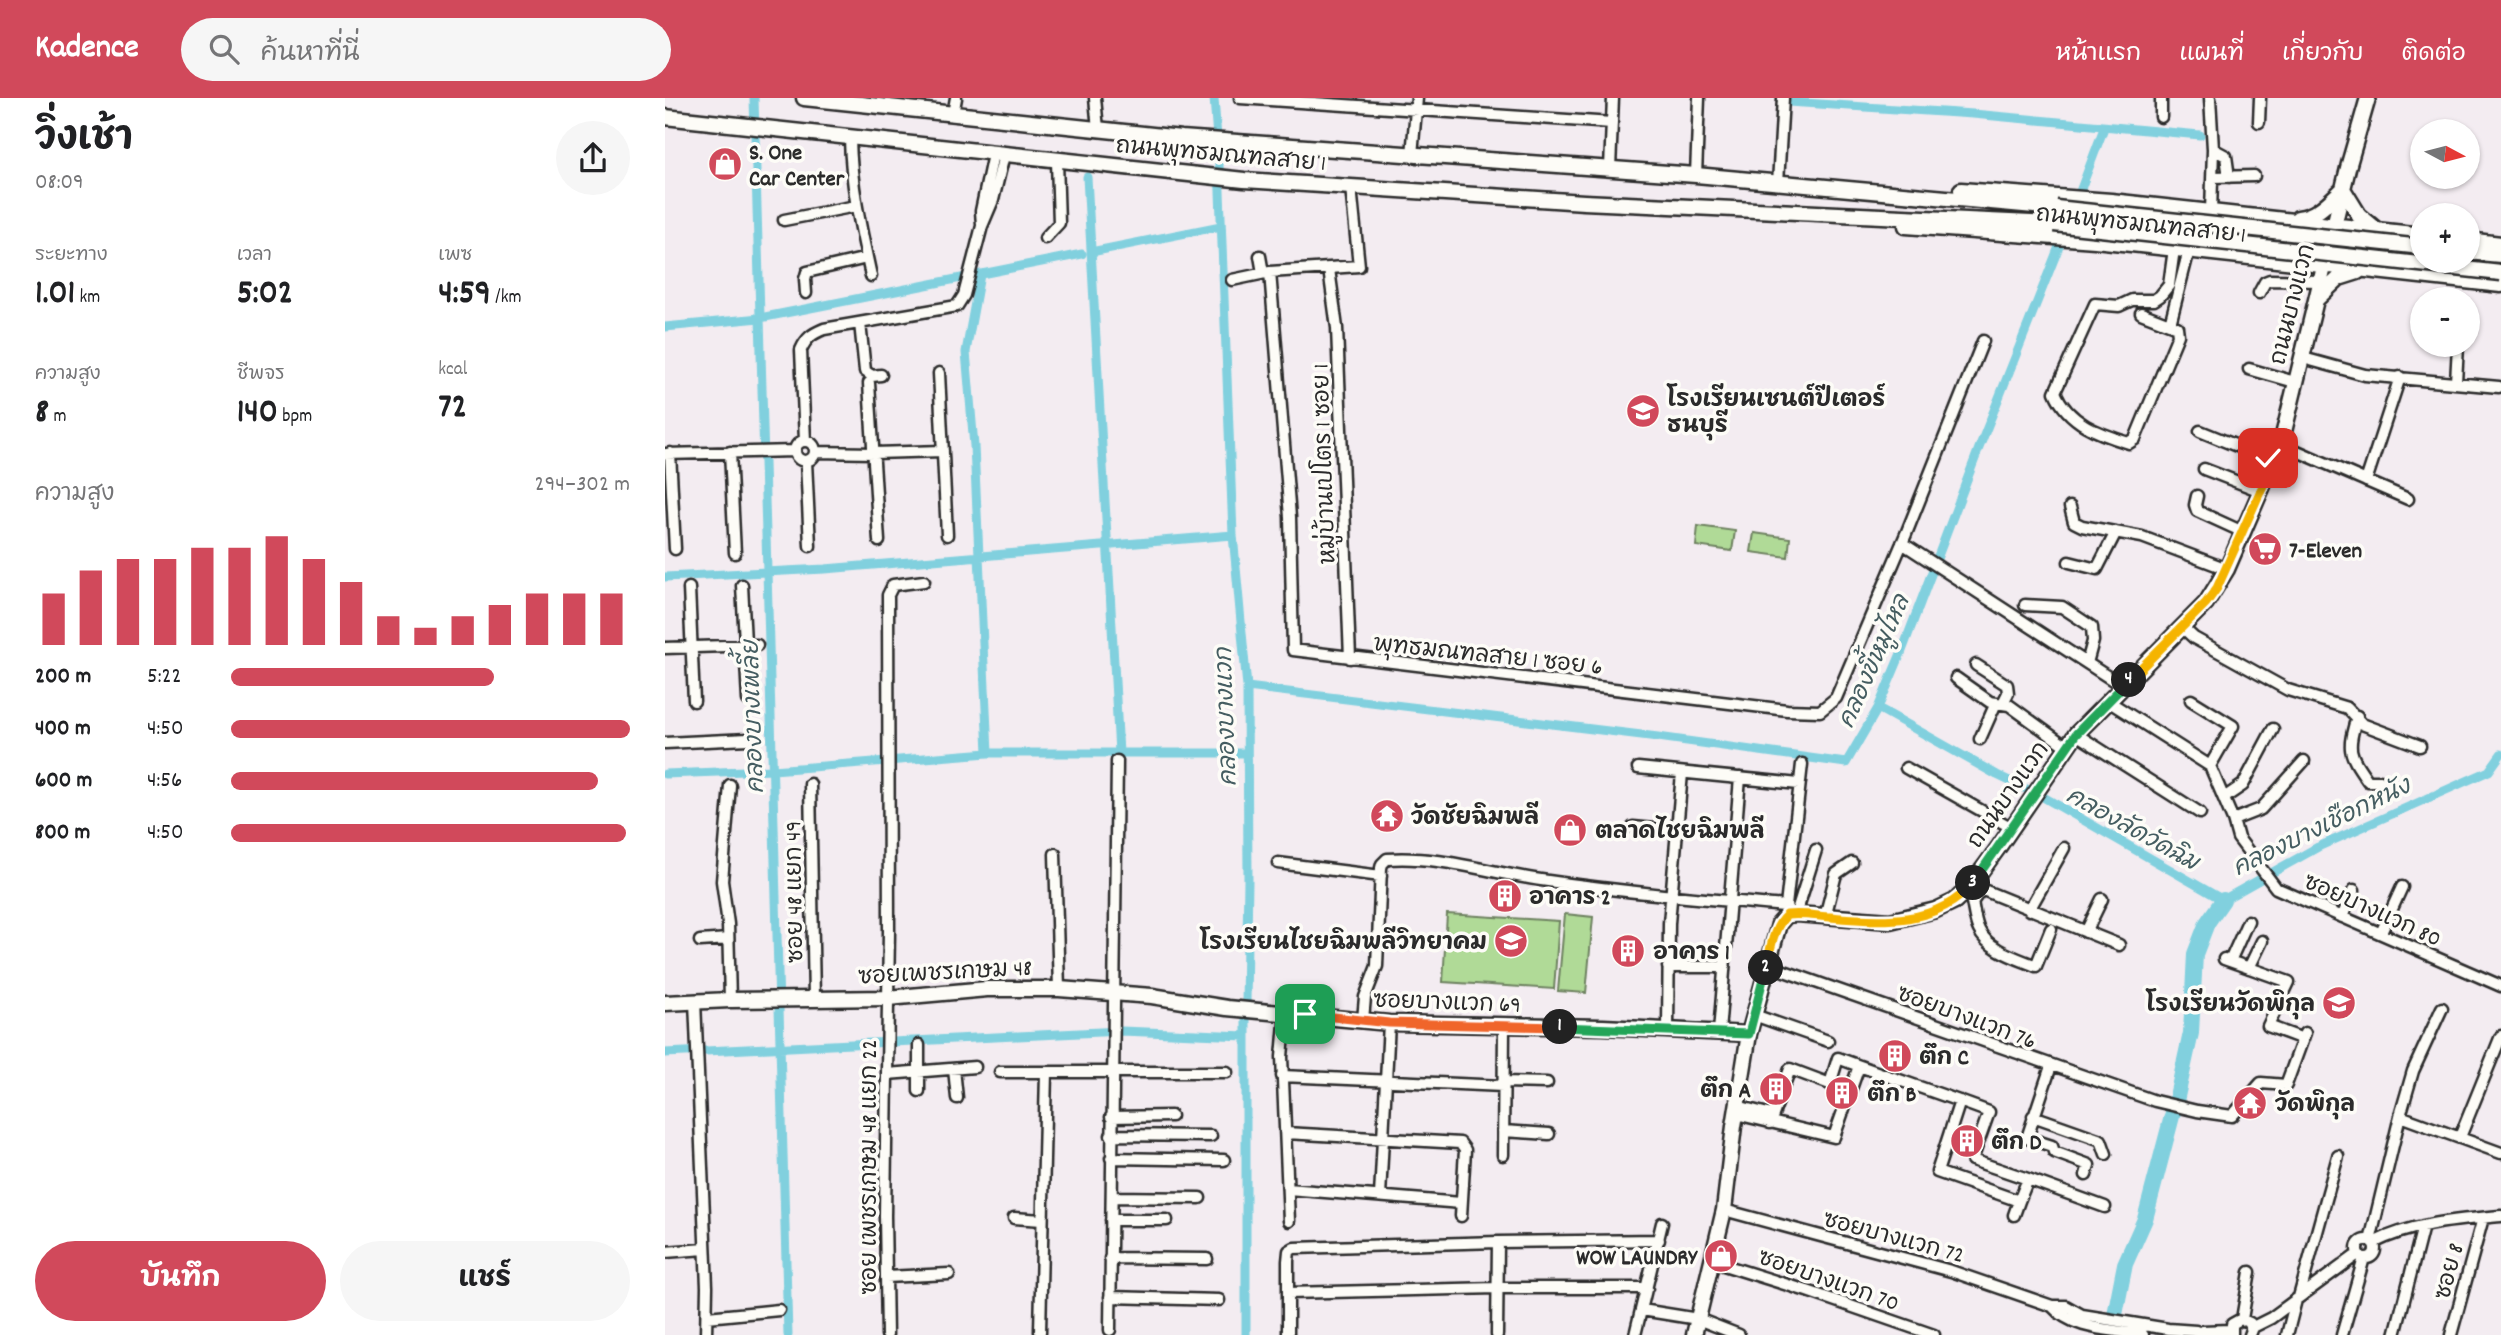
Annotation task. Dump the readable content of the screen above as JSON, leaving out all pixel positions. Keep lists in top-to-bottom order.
{
  "streets": {
    "main road": [
      "ถนนพุทธมณฑลสาย 1",
      "ถนนบางแวก",
      "ซอยเพชรเกษม 48",
      "ซอยบางแวก 69"
    ],
    "street": [
      "หมู่บ้านเปโตร 1 ซอย 1",
      "พุทธมณฑลสาย 1 ซอย 6",
      "ซอย 48 แยก 49",
      "ซอยบางแวก 80",
      "ซอยบางแวก 76",
      "ซอย เพชรเกษม 48 แยก 22",
      "ซอยบางแวก 72",
      "ซอย 8",
      "ซอยบางแวก 70"
    ]
  },
  "crossings": [
    ["ถนนพุทธมณฑลสาย 1", "ถนนบางแวก"],
    ["หมู่บ้านเปโตร 1 ซอย 1", "พุทธมณฑลสาย 1 ซอย 6"],
    ["ซอย 48 แยก 49", "ซอยเพชรเกษม 48"],
    ["ซอยเพชรเกษม 48", "ซอยบางแวก 69"],
    ["ซอยเพชรเกษม 48", "ซอย เพชรเกษม 48 แยก 22"]
  ],
  "water": [
    "คลองขี้หมูไหล",
    "คลองบางเพลี้ย",
    "คลองบางแวก",
    "คลองบางเชือกหนัง",
    "คลองลัดวัดฉิม"
  ],
  "places": {
    "shop": ["S. One Car Center", "ตลาดไชยฉิมพลี", "WOW LAUNDRY"],
    "school or university": ["โรงเรียนเซนต์ปีเตอร์ ธนบุรี", "โรงเรียนไชยฉิมพลีวิทยาคม", "โรงเรียนวัดพิกุล"],
    "supermarket": ["7-Eleven"],
    "temple": ["วัดชัยฉิมพลี", "วัดพิกุล"],
    "building": [
      "อาคาร 2",
      "อาคาร 1",
      "ตึก C",
      "ตึก A",
      "ตึก B",
      "ตึก D"
    ]
  },
  "north": "right",
  "page": {
    "header": "Kadence",
    "search": "ค้นหาที่นี่",
    "nav": [
      "หน้าแรก",
      "แผนที่",
      "เกี่ยวกับ",
      "ติดต่อ"
    ],
    "heading": ["วิ่งเช้า", "08:09"],
    "map_buttons": ["+", "−"],
    "stats": [
      ["ระยะทาง", "1.01 km"],
      ["เวลา", "5:02"],
      ["เพซ", "4:59 /km"],
      ["ความสูง", "8 m"],
      ["ชีพจร", "140 bpm"],
      ["kcal", "72"]
    ],
    "chart": ["ความสูง", "294–302 m"],
    "list": [
      {
        "name": "200 m",
        "note": "5:22"
      },
      {
        "name": "400 m",
        "note": "4:50"
      },
      {
        "name": "600 m",
        "note": "4:56"
      },
      {
        "name": "800 m",
        "note": "4:50"
      }
    ],
    "pins": [
      "4",
      "3",
      "2",
      "1"
    ],
    "buttons": ["บันทึก", "แชร์"]
  }
}
